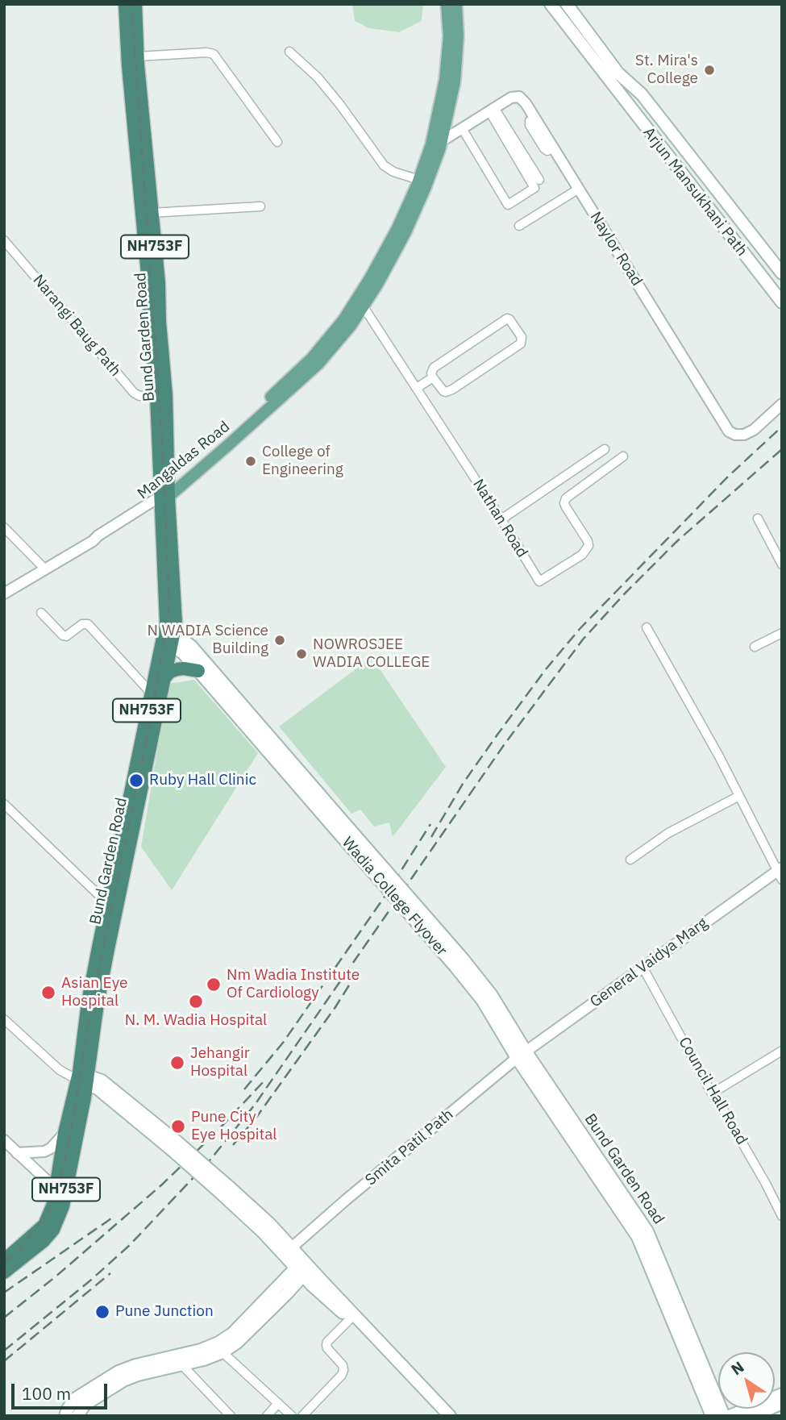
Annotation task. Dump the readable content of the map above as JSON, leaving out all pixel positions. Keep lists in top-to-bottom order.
{
  "streets": {
    "highway": ["NH753F", "Bund Garden Road"],
    "main road": ["Arjun Mansukhani Path", "Mangaldas Road", "Wadia College Flyover"],
    "street": [
      "Naylor Road",
      "Narangi Baug Path",
      "Nathan Road",
      "General Vaidya Marg",
      "Council Hall Road",
      "Smita Patil Path"
    ]
  },
  "crossings": [
    ["NH753F", "Bund Garden Road"],
    ["Naylor Road", "Mangaldas Road"],
    ["Narangi Baug Path", "Bund Garden Road"],
    ["Bund Garden Road", "Mangaldas Road"],
    ["Bund Garden Road", "Wadia College Flyover"],
    ["Bund Garden Road", "General Vaidya Marg"],
    ["Bund Garden Road", "Smita Patil Path"],
    ["Mangaldas Road", "Nathan Road"],
    ["General Vaidya Marg", "Council Hall Road"],
    ["General Vaidya Marg", "Smita Patil Path"]
  ],
  "places": [
    "St. Mira's College",
    "College of Engineering",
    "N WADIA Science Building",
    "NOWROSJEE WADIA COLLEGE",
    "Ruby Hall Clinic",
    "Nm Wadia Institute Of Cardiology",
    "Asian Eye Hospital",
    "N. M. Wadia Hospital",
    "Jehangir Hospital",
    "Pune City Eye Hospital",
    "Pune Junction"
  ],
  "scale_bar": "100 m",
  "north": "top left"
}
